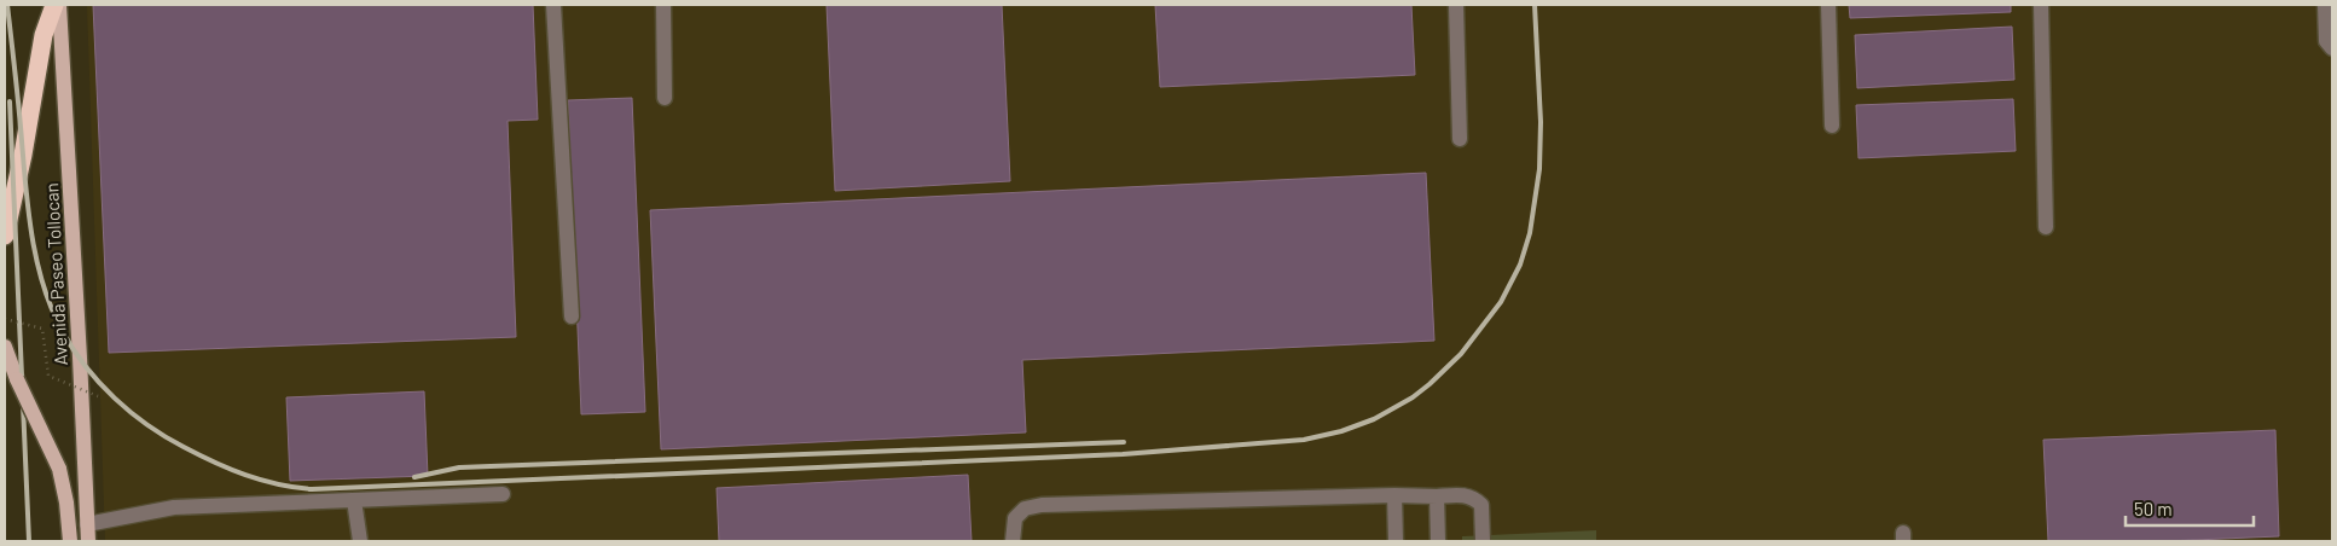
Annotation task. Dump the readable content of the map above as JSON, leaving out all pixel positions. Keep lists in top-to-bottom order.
{
  "streets": {
    "main road": ["Avenida Paseo Tollocan"]
  },
  "scale_bar": "50 m"
}
